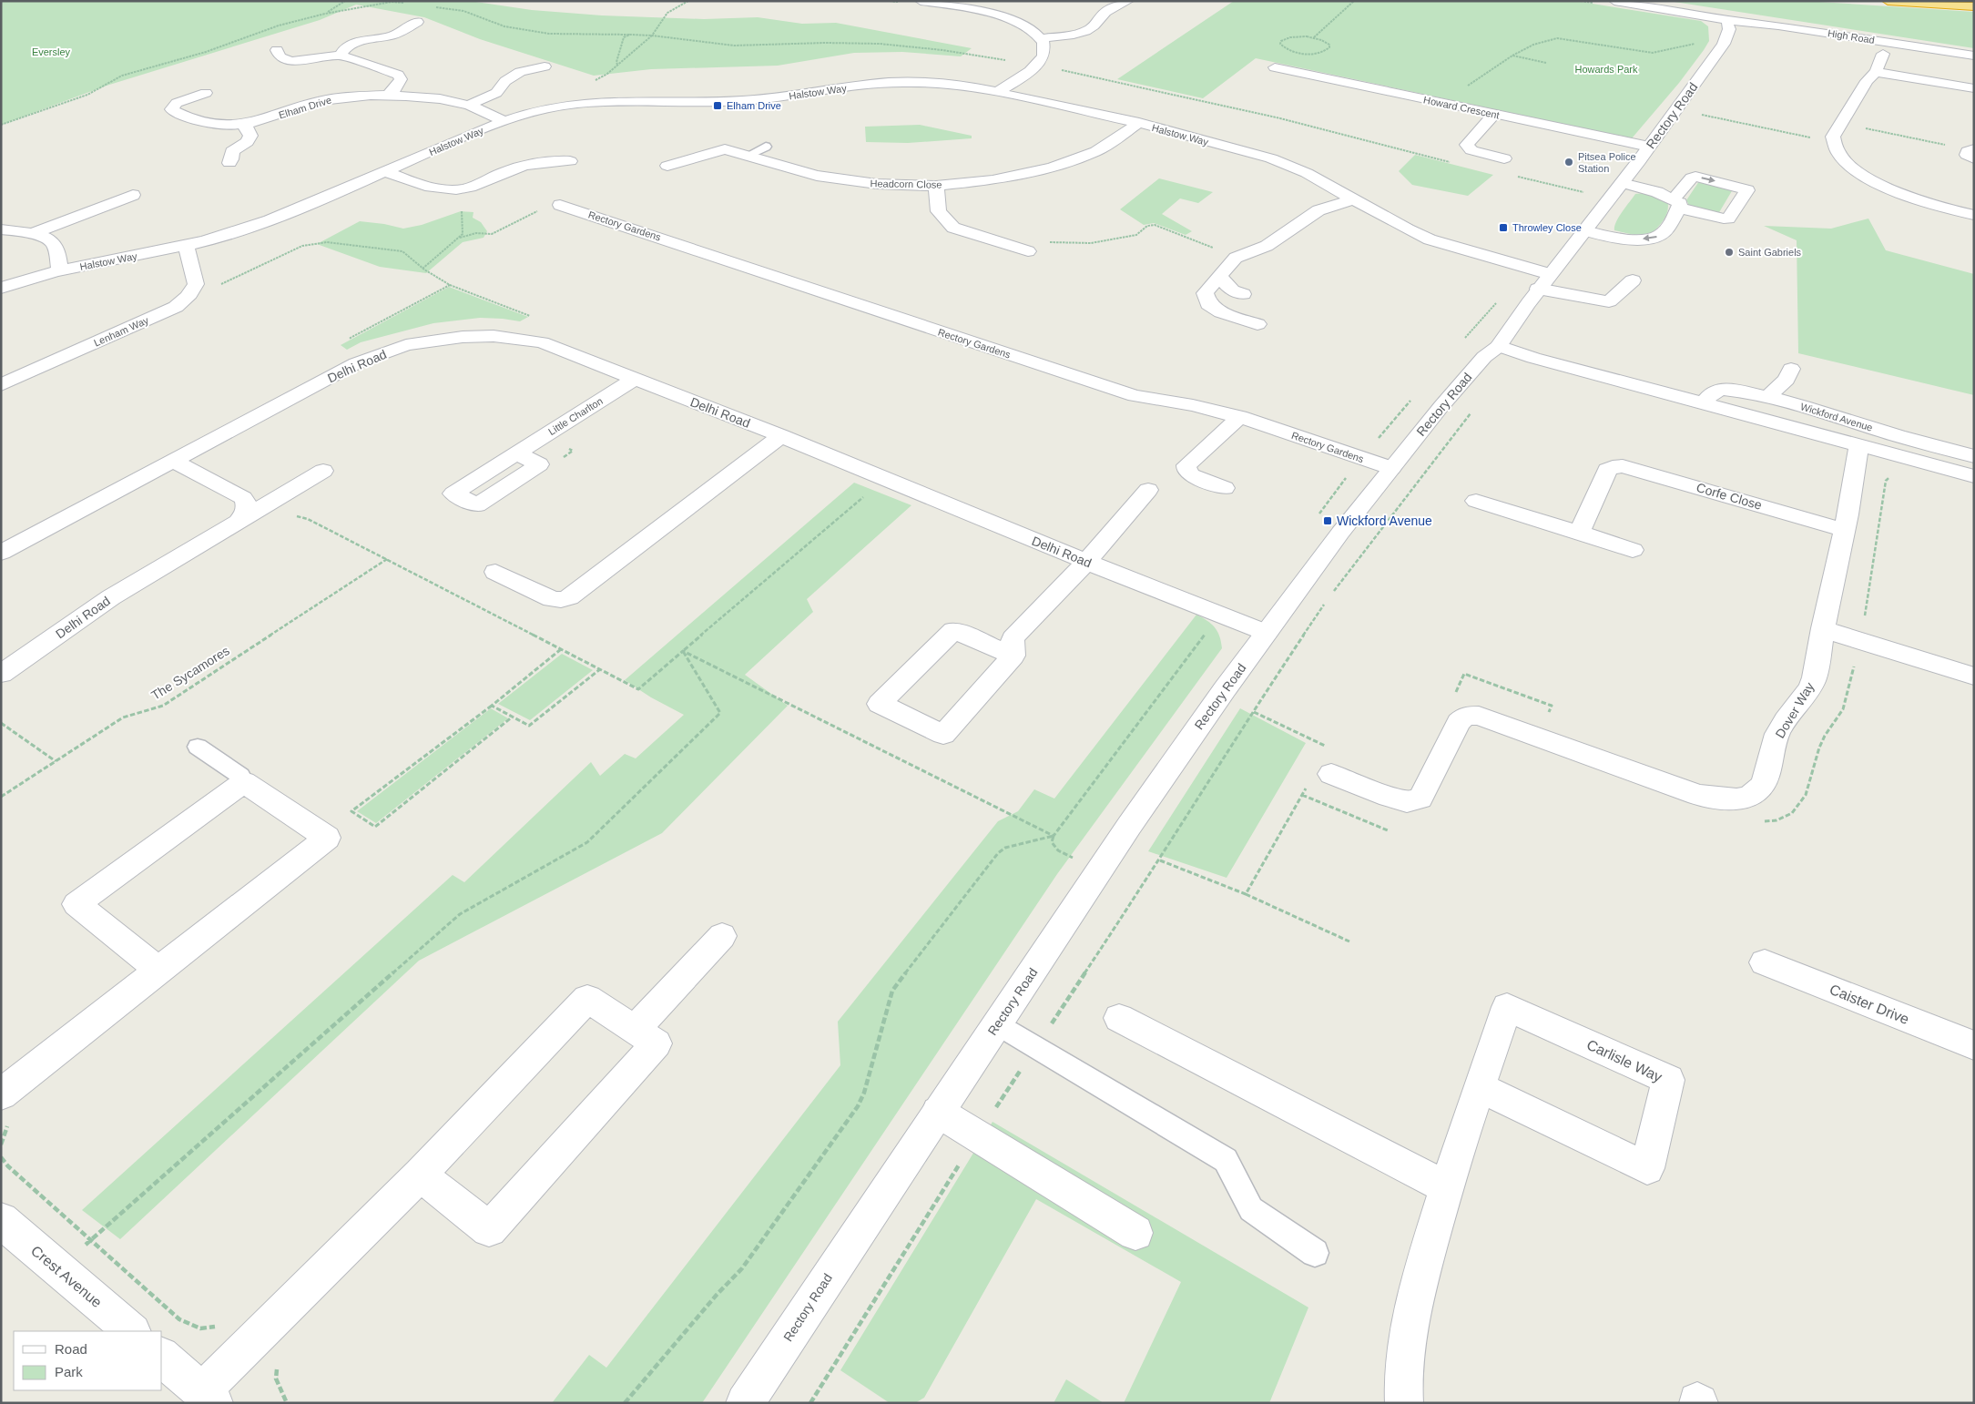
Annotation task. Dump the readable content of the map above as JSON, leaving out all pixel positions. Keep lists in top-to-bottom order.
{
  "streets": {
    "street": [
      "High Road",
      "Halstow Way",
      "Elham Drive",
      "Howard Crescent",
      "Rectory Road",
      "Headcorn Close",
      "Rectory Gardens",
      "Lenham Way",
      "Delhi Road",
      "Little Charlton",
      "Wickford Avenue",
      "Corfe Close",
      "Dover Way",
      "Caister Drive",
      "Carlisle Way",
      "Crest Avenue"
    ],
    "path": ["The Sycamores"]
  },
  "crossings": [
    ["High Road", "Rectory Road"],
    ["Halstow Way", "Elham Drive"],
    ["Halstow Way", "Rectory Road"],
    ["Halstow Way", "Headcorn Close"],
    ["Howard Crescent", "Rectory Road"],
    ["Rectory Road", "Rectory Gardens"],
    ["Rectory Road", "Delhi Road"],
    ["Rectory Road", "Wickford Avenue"],
    ["Delhi Road", "Little Charlton"],
    ["Wickford Avenue", "Dover Way"],
    ["Corfe Close", "Dover Way"]
  ],
  "parks": ["Eversley", "Howards Park"],
  "places": {
    "transit": ["Elham Drive", "Throwley Close", "Wickford Avenue"],
    "other": ["Pitsea Police Station", "Saint Gabriels"]
  },
  "legend": ["Road", "Park"]
}
